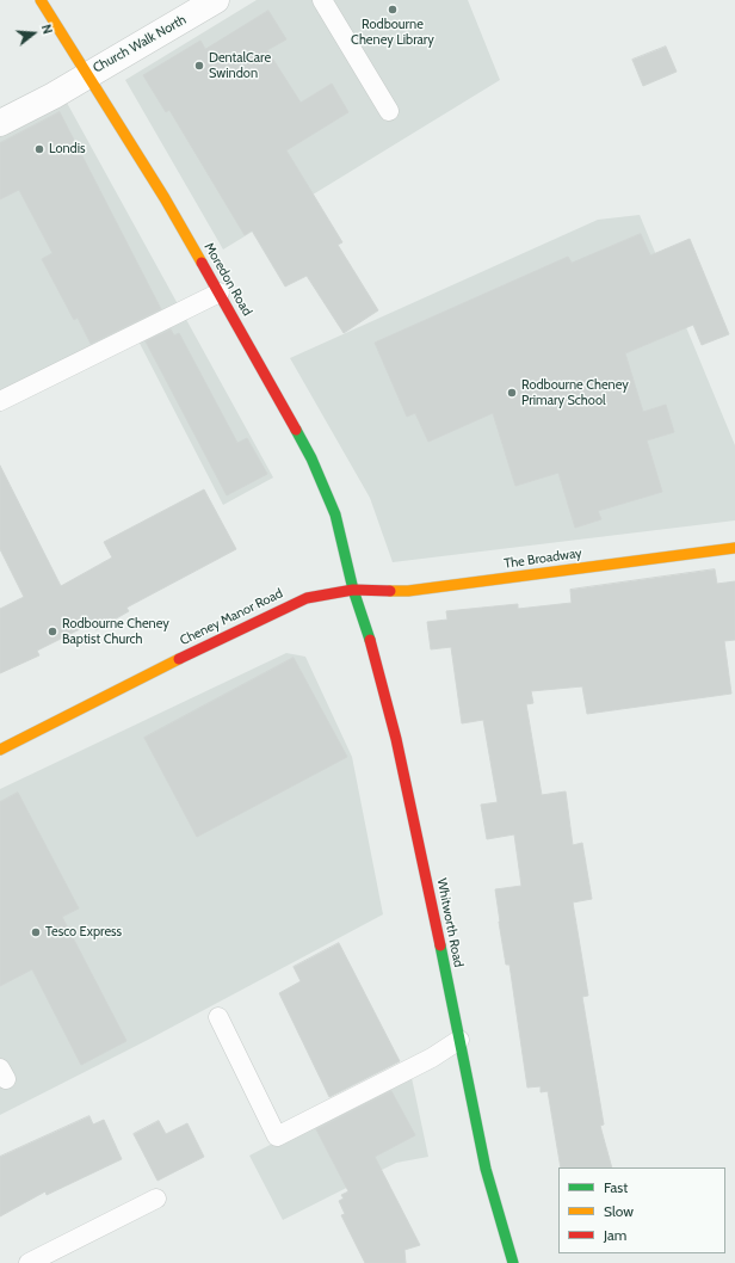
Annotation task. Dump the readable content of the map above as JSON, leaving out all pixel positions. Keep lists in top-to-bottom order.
{
  "streets": {
    "main road": [
      "Moredon Road",
      "The Broadway",
      "Cheney Manor Road",
      "Whitworth Road"
    ],
    "street": ["Church Walk North"]
  },
  "crossings": [
    ["Church Walk North", "Moredon Road"],
    ["Moredon Road", "The Broadway"],
    ["Moredon Road", "Cheney Manor Road"],
    ["Moredon Road", "Whitworth Road"],
    ["The Broadway", "Cheney Manor Road"],
    ["The Broadway", "Whitworth Road"],
    ["Cheney Manor Road", "Whitworth Road"]
  ],
  "places": [
    "Rodbourne Cheney Library",
    "DentalCare Swindon",
    "Londis",
    "Rodbourne Cheney Primary School",
    "Rodbourne Cheney Baptist Church",
    "Tesco Express"
  ],
  "legend": ["Fast", "Slow", "Jam"],
  "north": "right"
}
